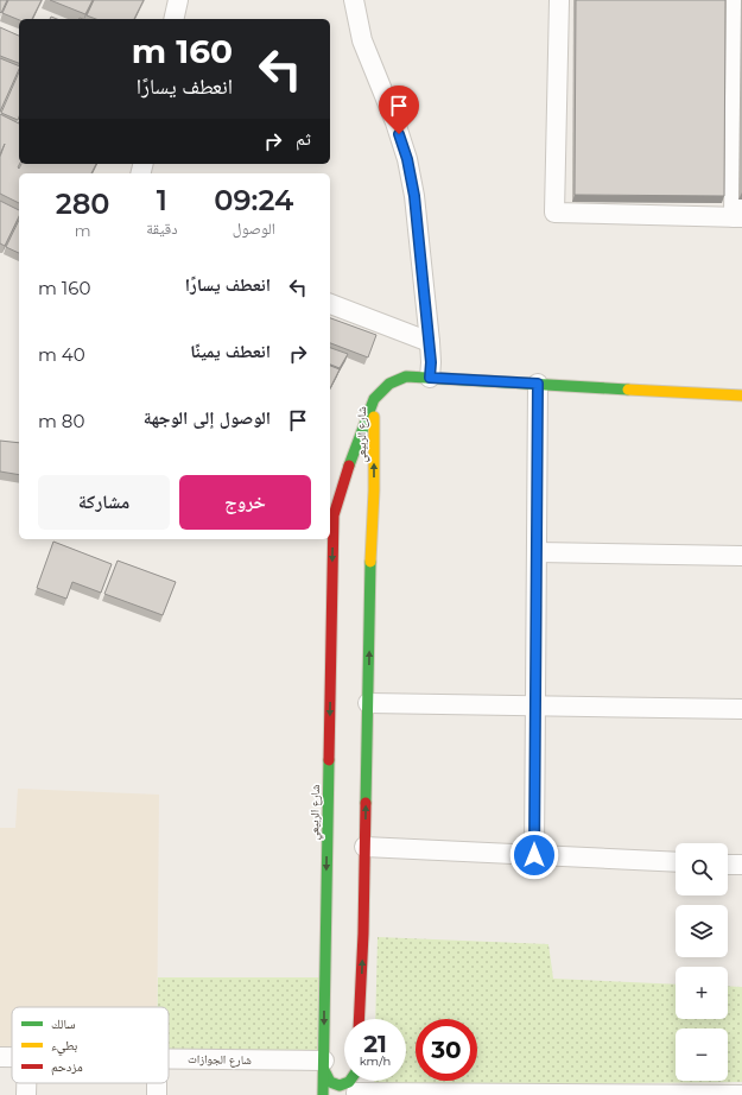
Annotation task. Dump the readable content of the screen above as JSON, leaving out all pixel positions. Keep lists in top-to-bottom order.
{
  "streets": {
    "street": ["شارع الربيعي", "شارع الجوازات"]
  },
  "crossings": [
    ["شارع الربيعي", "شارع الجوازات"]
  ],
  "legend": ["سالك", "بطيء", "مزدحم"],
  "page": {
    "turn": ["160 m", "انعطف يسارًا"],
    "then": "ثم",
    "eta": [
      "09:24",
      "الوصول",
      "1",
      "دقيقة",
      "280",
      "m"
    ],
    "list": [
      {
        "name": "انعطف يسارًا",
        "value": "160 m"
      },
      {
        "name": "انعطف يمينًا",
        "value": "40 m"
      },
      {
        "name": "الوصول إلى الوجهة",
        "value": "80 m"
      }
    ],
    "buttons": ["خروج", "مشاركة"],
    "map_buttons": ["+", "−"],
    "speed": "21 km/h",
    "limit": "30"
  }
}
